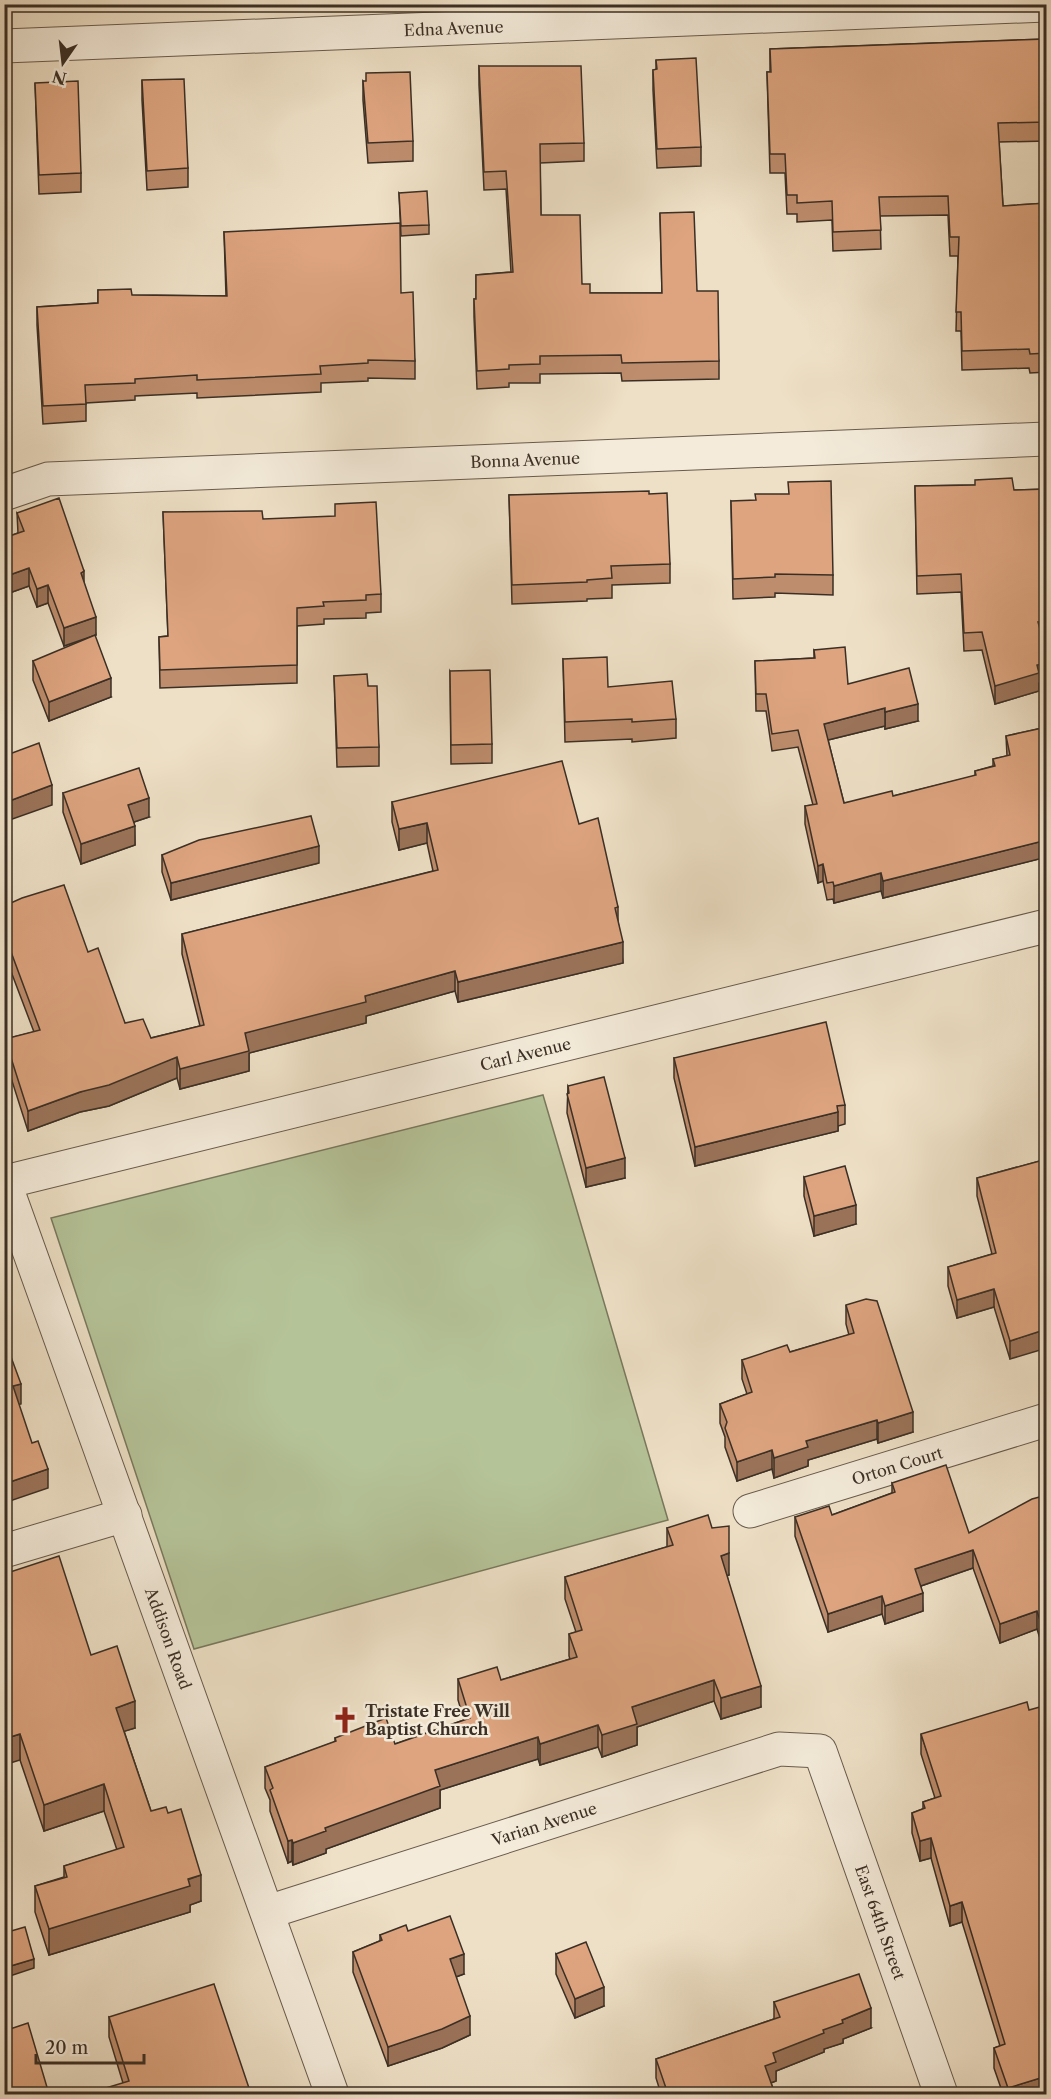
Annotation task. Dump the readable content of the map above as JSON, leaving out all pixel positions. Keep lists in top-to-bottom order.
{
  "streets": {
    "street": [
      "Edna Avenue",
      "Bonna Avenue",
      "Carl Avenue",
      "Orton Court",
      "Addison Road",
      "Varian Avenue",
      "East 64th Street"
    ]
  },
  "crossings": [
    ["Carl Avenue", "Addison Road"],
    ["Addison Road", "Varian Avenue"],
    ["Varian Avenue", "East 64th Street"]
  ],
  "places": {
    "church": ["Tristate Free Will Baptist Church"]
  },
  "scale_bar": "20 m",
  "north": "bottom"
}
